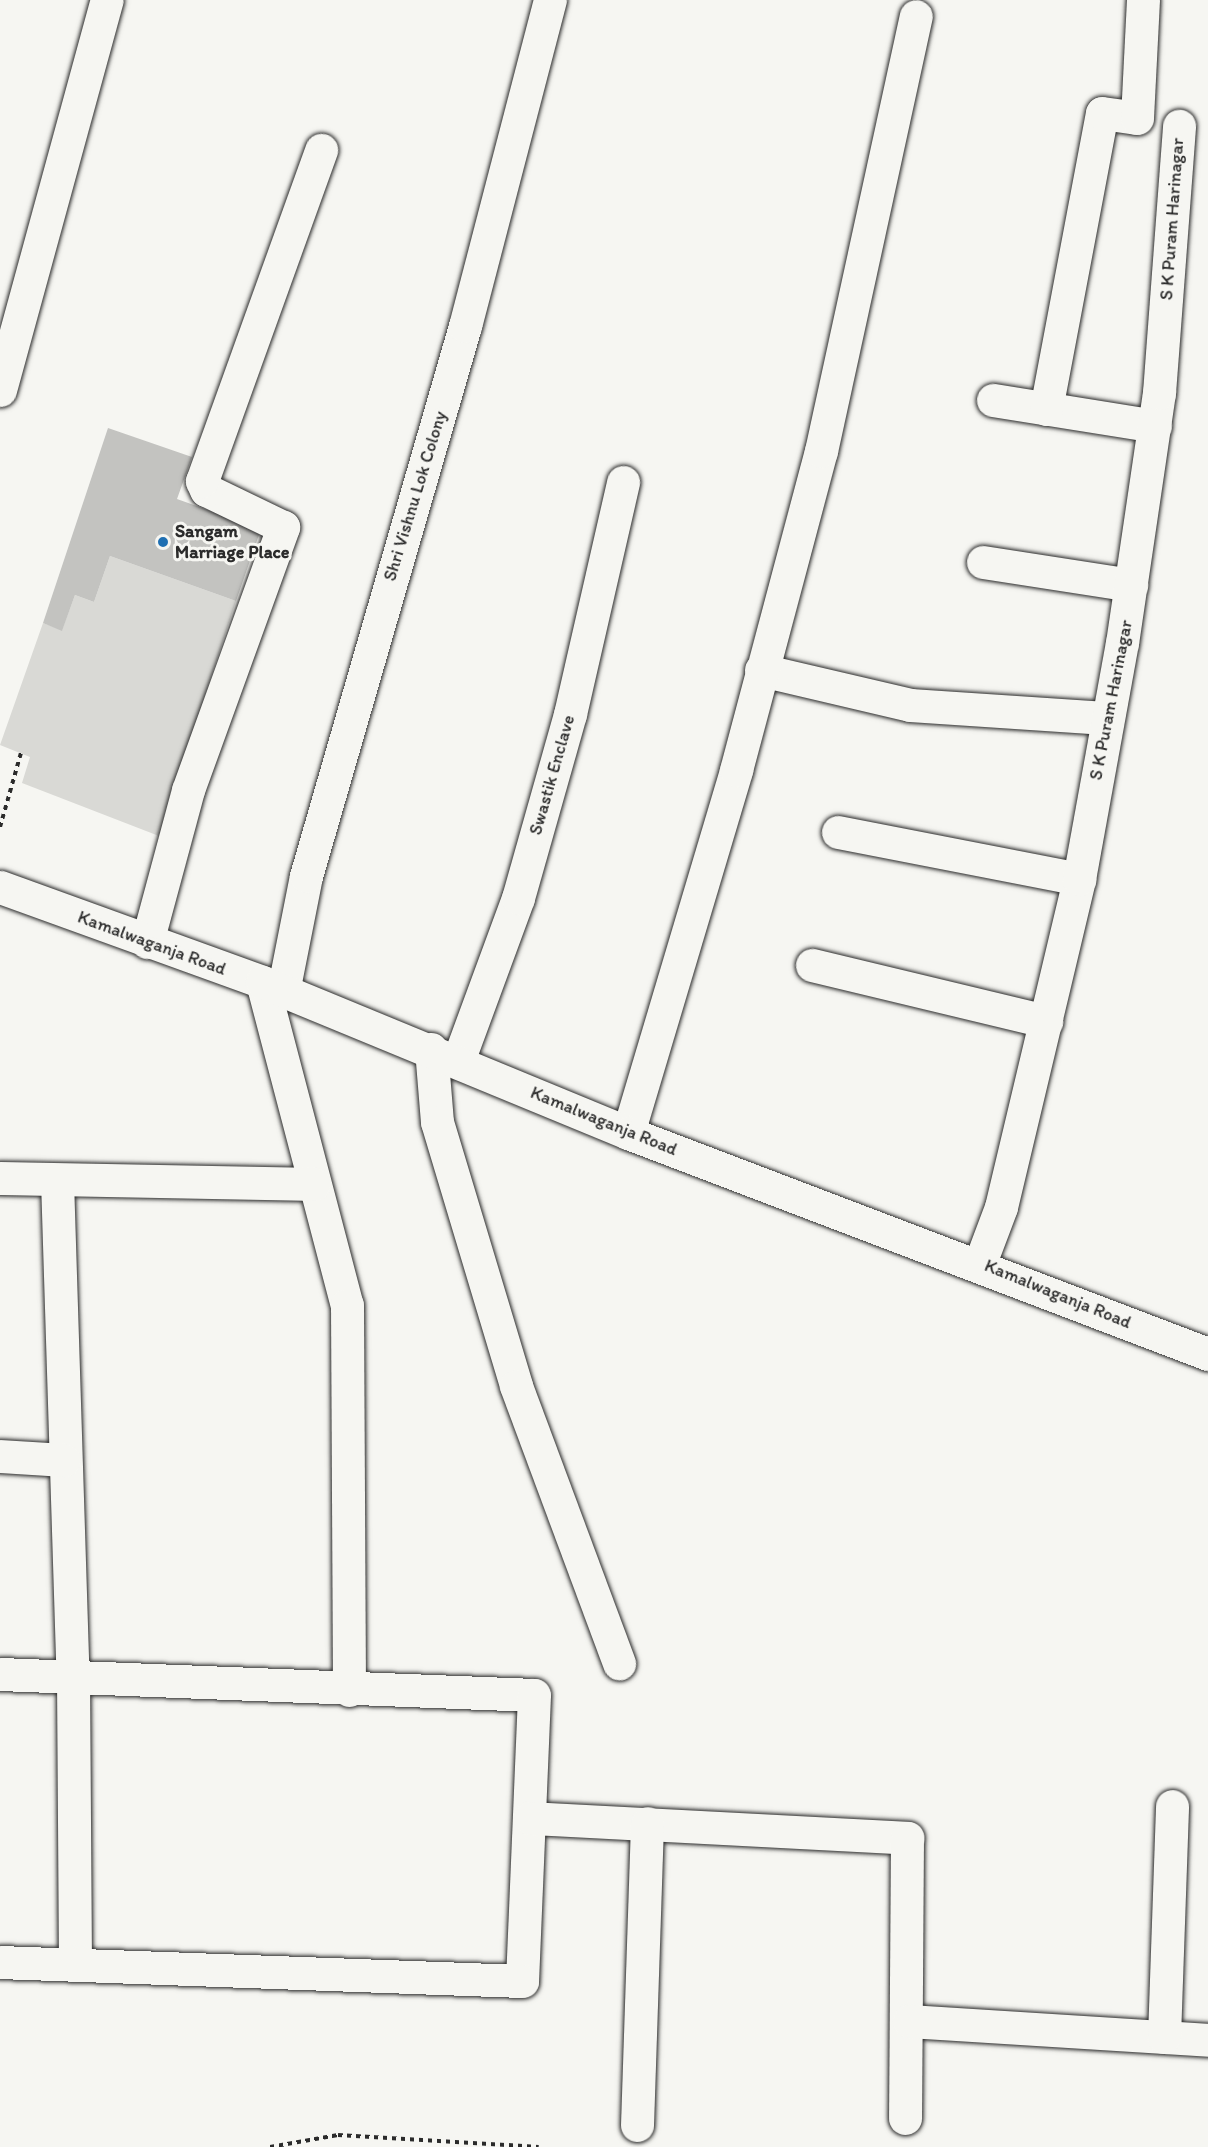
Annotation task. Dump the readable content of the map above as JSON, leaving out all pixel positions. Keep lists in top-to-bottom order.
{
  "streets": {
    "street": [
      "S K Puram Harinagar",
      "Shri Vishnu Lok Colony",
      "Swastik Enclave",
      "Kamalwaganja Road"
    ]
  },
  "crossings": [
    ["S K Puram Harinagar", "Kamalwaganja Road"],
    ["Shri Vishnu Lok Colony", "Kamalwaganja Road"],
    ["Swastik Enclave", "Kamalwaganja Road"]
  ],
  "places": ["Sangam Marriage Place"]
}
